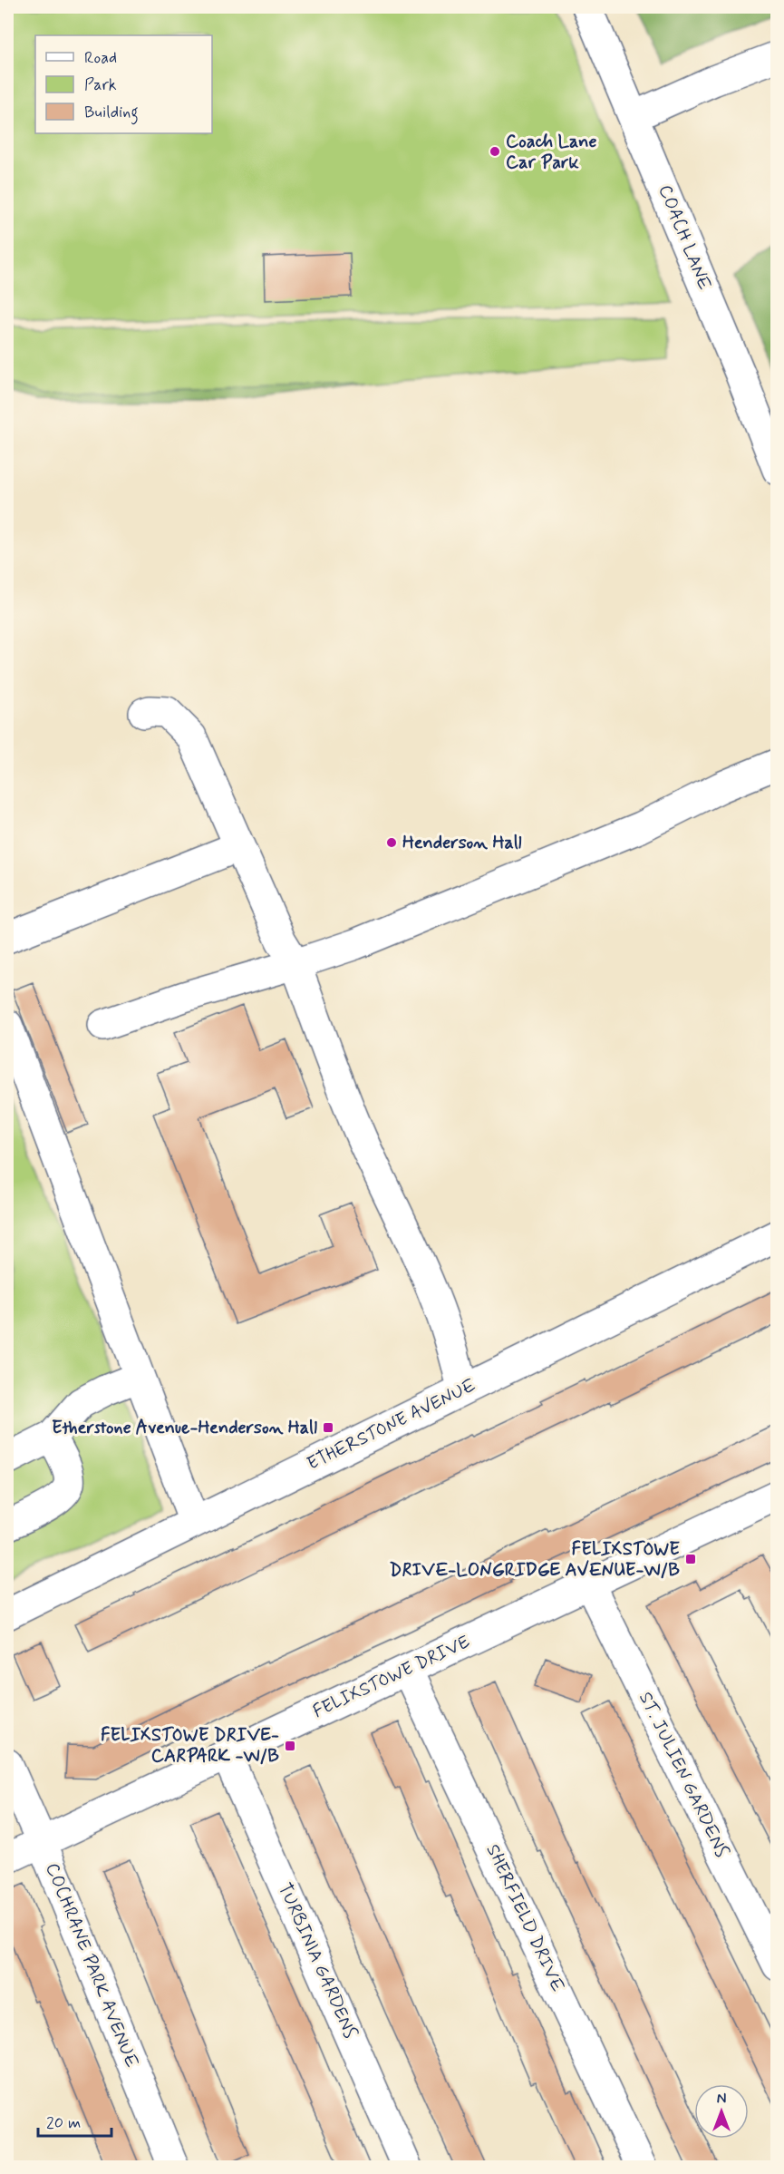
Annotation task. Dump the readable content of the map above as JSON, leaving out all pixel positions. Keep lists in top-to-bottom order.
{
  "streets": {
    "street": [
      "COACH LANE",
      "ETHERSTONE AVENUE",
      "FELIXSTOWE DRIVE",
      "ST. JULIEN GARDENS",
      "SHERFIELD DRIVE",
      "TURBINIA GARDENS",
      "COCHRANE PARK AVENUE"
    ]
  },
  "crossings": [
    ["FELIXSTOWE DRIVE", "ST. JULIEN GARDENS"],
    ["FELIXSTOWE DRIVE", "SHERFIELD DRIVE"],
    ["FELIXSTOWE DRIVE", "TURBINIA GARDENS"],
    ["FELIXSTOWE DRIVE", "COCHRANE PARK AVENUE"]
  ],
  "places": {
    "other": ["Coach Lane Car Park", "Henderson Hall"],
    "transit": ["Etherstone Avenue-Henderson Hall", "FELIXSTOWE DRIVE-LONGRIDGE AVENUE-W/B", "FELIXSTOWE DRIVE- CARPARK -W/B"]
  },
  "legend": ["Road", "Park", "Building"],
  "scale_bar": "20 m",
  "north": "top"
}
